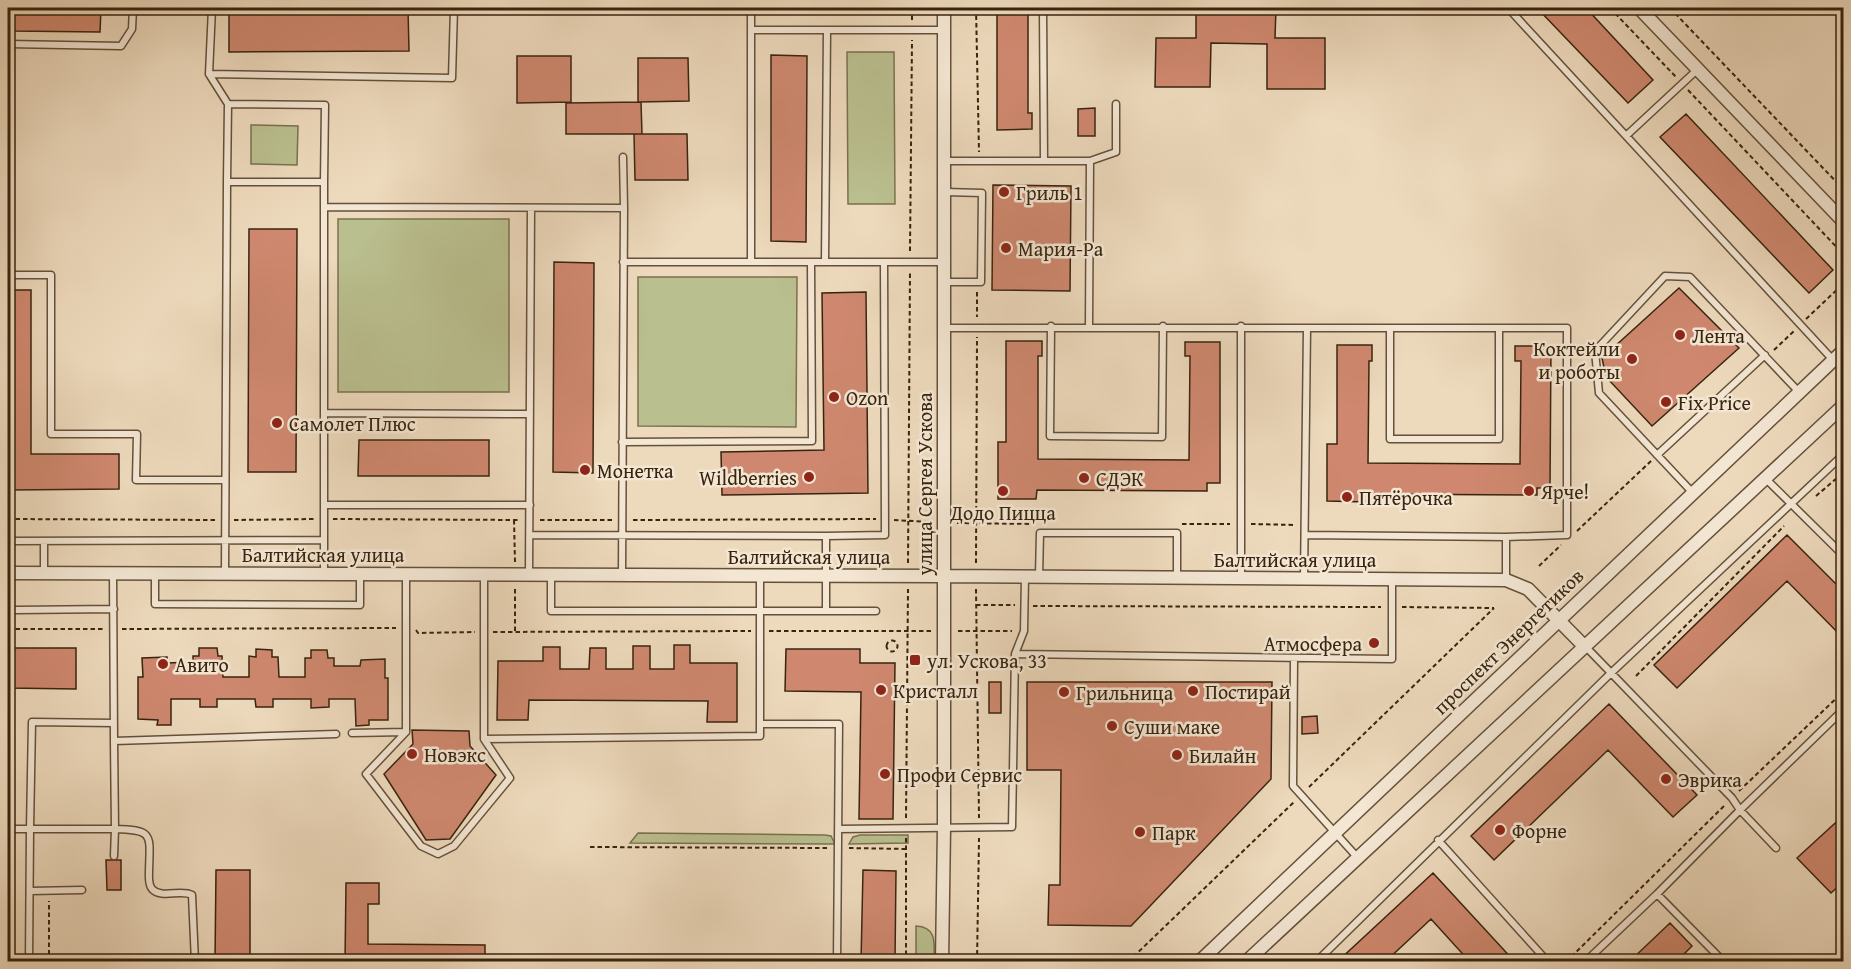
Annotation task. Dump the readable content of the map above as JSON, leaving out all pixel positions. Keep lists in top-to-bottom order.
{
  "streets": {
    "street": ["улица Сергея Ускова", "Балтийская улица", "проспект Энергетиков"]
  },
  "crossings": [
    ["улица Сергея Ускова", "Балтийская улица"],
    ["Балтийская улица", "проспект Энергетиков"]
  ],
  "places": {
    "other": [
      "Гриль 1",
      "Мария-Ра",
      "Лента",
      "Коктейли и роботы",
      "Ozon",
      "Fix Price",
      "Самолет Плюс",
      "Монетка",
      "Wildberries",
      "СДЭК",
      "Додо Пицца",
      "Ярче!",
      "Пятёрочка",
      "Атмосфера",
      "Авито",
      "Кристалл",
      "Постирай",
      "Грильница",
      "Суши маке",
      "Новэкс",
      "Билайн",
      "Профи Сервис",
      "Эврика",
      "Форне",
      "Парк"
    ],
    "transit": ["ул. Ускова, 33"]
  }
}
